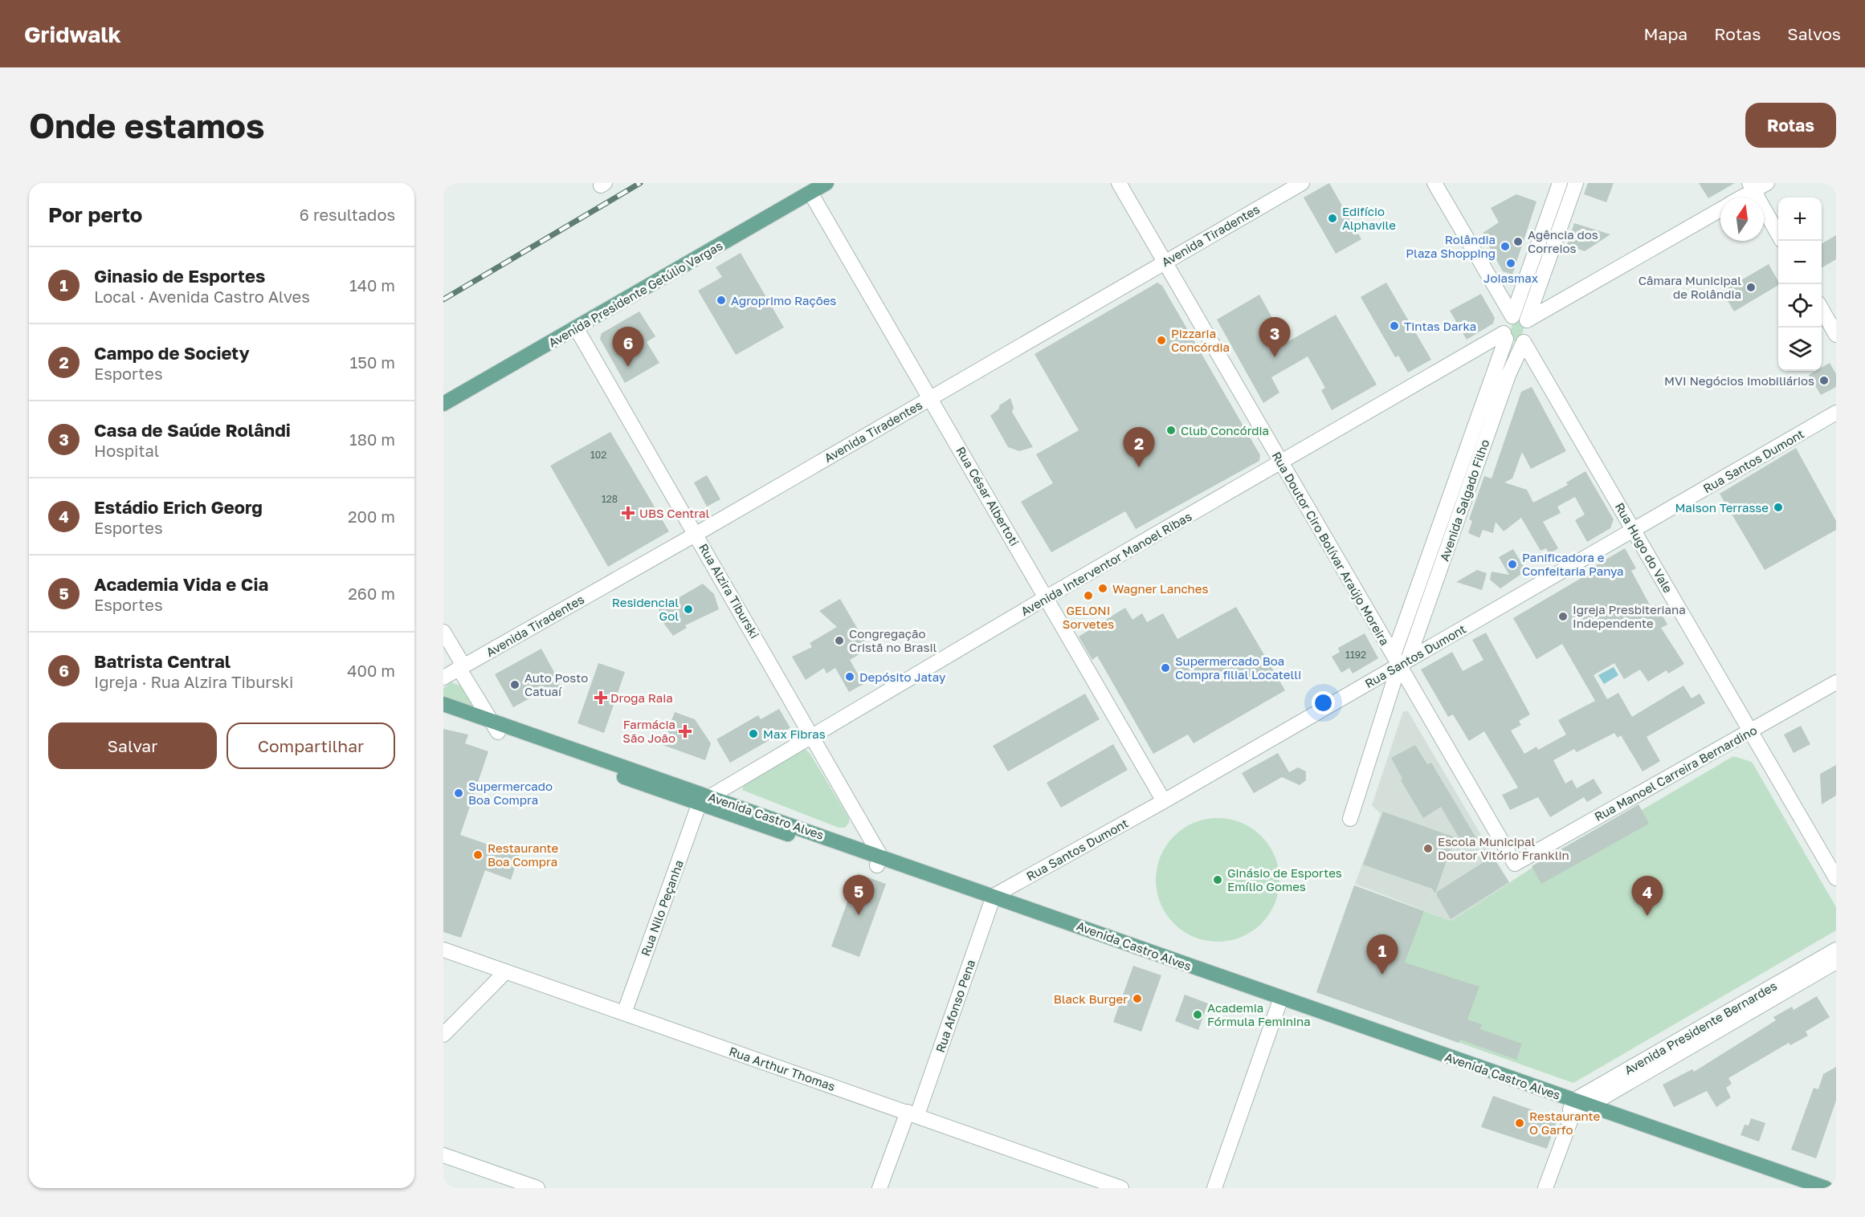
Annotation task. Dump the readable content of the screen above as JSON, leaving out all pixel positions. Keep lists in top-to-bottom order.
{
  "streets": {
    "main road": ["Avenida Presidente Getúlio Vargas", "Avenida Castro Alves"],
    "street": [
      "Avenida Tiradentes",
      "Rua Santos Dumont",
      "Rua César Albertoti",
      "Avenida Salgado Filho",
      "Rua Hugo do Vale",
      "Rua Doutor Ciro Bolívar Araújo Moreira",
      "Avenida Interventor Manoel Ribas",
      "Rua Alzira Tiburski",
      "Rua Manoel Carreira Bernardino",
      "Rua Nilo Peçanha",
      "Rua Afonso Pena",
      "Avenida Presidente Bernardes",
      "Rua Arthur Thomas"
    ]
  },
  "crossings": [
    ["Avenida Tiradentes", "Rua César Albertoti"],
    ["Avenida Tiradentes", "Rua Doutor Ciro Bolívar Araújo Moreira"],
    ["Avenida Tiradentes", "Rua Alzira Tiburski"],
    ["Avenida Presidente Getúlio Vargas", "Rua César Albertoti"],
    ["Avenida Presidente Getúlio Vargas", "Rua Alzira Tiburski"],
    ["Rua Santos Dumont", "Rua César Albertoti"],
    ["Rua Santos Dumont", "Avenida Salgado Filho"],
    ["Rua Santos Dumont", "Rua Hugo do Vale"],
    ["Rua Santos Dumont", "Rua Doutor Ciro Bolívar Araújo Moreira"],
    ["Rua Santos Dumont", "Avenida Castro Alves"],
    ["Rua Santos Dumont", "Rua Afonso Pena"],
    ["Rua César Albertoti", "Avenida Interventor Manoel Ribas"],
    ["Avenida Salgado Filho", "Rua Hugo do Vale"],
    ["Avenida Salgado Filho", "Rua Doutor Ciro Bolívar Araújo Moreira"],
    ["Avenida Salgado Filho", "Avenida Interventor Manoel Ribas"],
    ["Rua Hugo do Vale", "Avenida Interventor Manoel Ribas"],
    ["Rua Hugo do Vale", "Rua Manoel Carreira Bernardino"],
    ["Rua Doutor Ciro Bolívar Araújo Moreira", "Avenida Interventor Manoel Ribas"],
    ["Rua Doutor Ciro Bolívar Araújo Moreira", "Rua Manoel Carreira Bernardino"],
    ["Avenida Interventor Manoel Ribas", "Rua Alzira Tiburski"],
    ["Avenida Interventor Manoel Ribas", "Avenida Castro Alves"],
    ["Avenida Interventor Manoel Ribas", "Rua Nilo Peçanha"],
    ["Rua Alzira Tiburski", "Avenida Castro Alves"],
    ["Avenida Castro Alves", "Rua Nilo Peçanha"],
    ["Avenida Castro Alves", "Rua Afonso Pena"],
    ["Avenida Castro Alves", "Avenida Presidente Bernardes"],
    ["Rua Nilo Peçanha", "Rua Arthur Thomas"],
    ["Rua Afonso Pena", "Rua Arthur Thomas"]
  ],
  "places": {
    "other": [
      "Edifício Alphavile",
      "Agência dos Correios",
      "Rolândia Plaza Shopping",
      "Joiasmax",
      "Câmara Municipal de Rolândia",
      "Agroprimo Rações",
      "Tintas Darka",
      "Pizzaria Concórdia",
      "MVI Negócios Imobiliários",
      "Club Concórdia",
      "Maison Terrasse",
      "Panificadora e Confeitaria Panya",
      "Wagner Lanches",
      "GELONI Sorvetes",
      "Residencial Gol",
      "Igreja Presbiteriana Independente",
      "Congregação Cristã no Brasil",
      "Supermercado Boa Compra filial Locatelli",
      "Depósito Jatay",
      "Auto Posto Catuaí",
      "Max Fibras",
      "Supermercado Boa Compra",
      "Escola Municipal Doutor Vitório Franklin",
      "Restaurante Boa Compra",
      "Ginásio de Esportes Emílio Gomes",
      "Black Burger",
      "Academia Fórmula Feminina",
      "Restaurante O Garfo"
    ],
    "health": ["UBS Central", "Droga Raia", "Farmácia São João"]
  },
  "house_numbers": ["102", "128", "1192"],
  "north": "top",
  "page": {
    "header": "Gridwalk",
    "nav": ["Mapa", "Rotas", "Salvos"],
    "buttons": [
      "Rotas",
      ["Salvar", "Compartilhar"]
    ],
    "title": "Onde estamos",
    "heading": ["Por perto", "6 resultados"],
    "map_buttons": ["+", "−"],
    "list": [
      {
        "mark": "1",
        "name": "Ginasio de Esportes",
        "note": "Local · Avenida Castro Alves",
        "value": "140 m"
      },
      {
        "mark": "2",
        "name": "Campo de Society",
        "note": "Esportes",
        "value": "150 m"
      },
      {
        "mark": "3",
        "name": "Casa de Saúde Rolândi",
        "note": "Hospital",
        "value": "180 m"
      },
      {
        "mark": "4",
        "name": "Estádio Erich Georg",
        "note": "Esportes",
        "value": "200 m"
      },
      {
        "mark": "5",
        "name": "Academia Vida e Cia",
        "note": "Esportes",
        "value": "260 m"
      },
      {
        "mark": "6",
        "name": "Batrista Central",
        "note": "Igreja · Rua Alzira Tiburski",
        "value": "400 m"
      }
    ],
    "pins": [
      "3",
      "6",
      "2",
      "5",
      "4",
      "1"
    ]
  }
}
